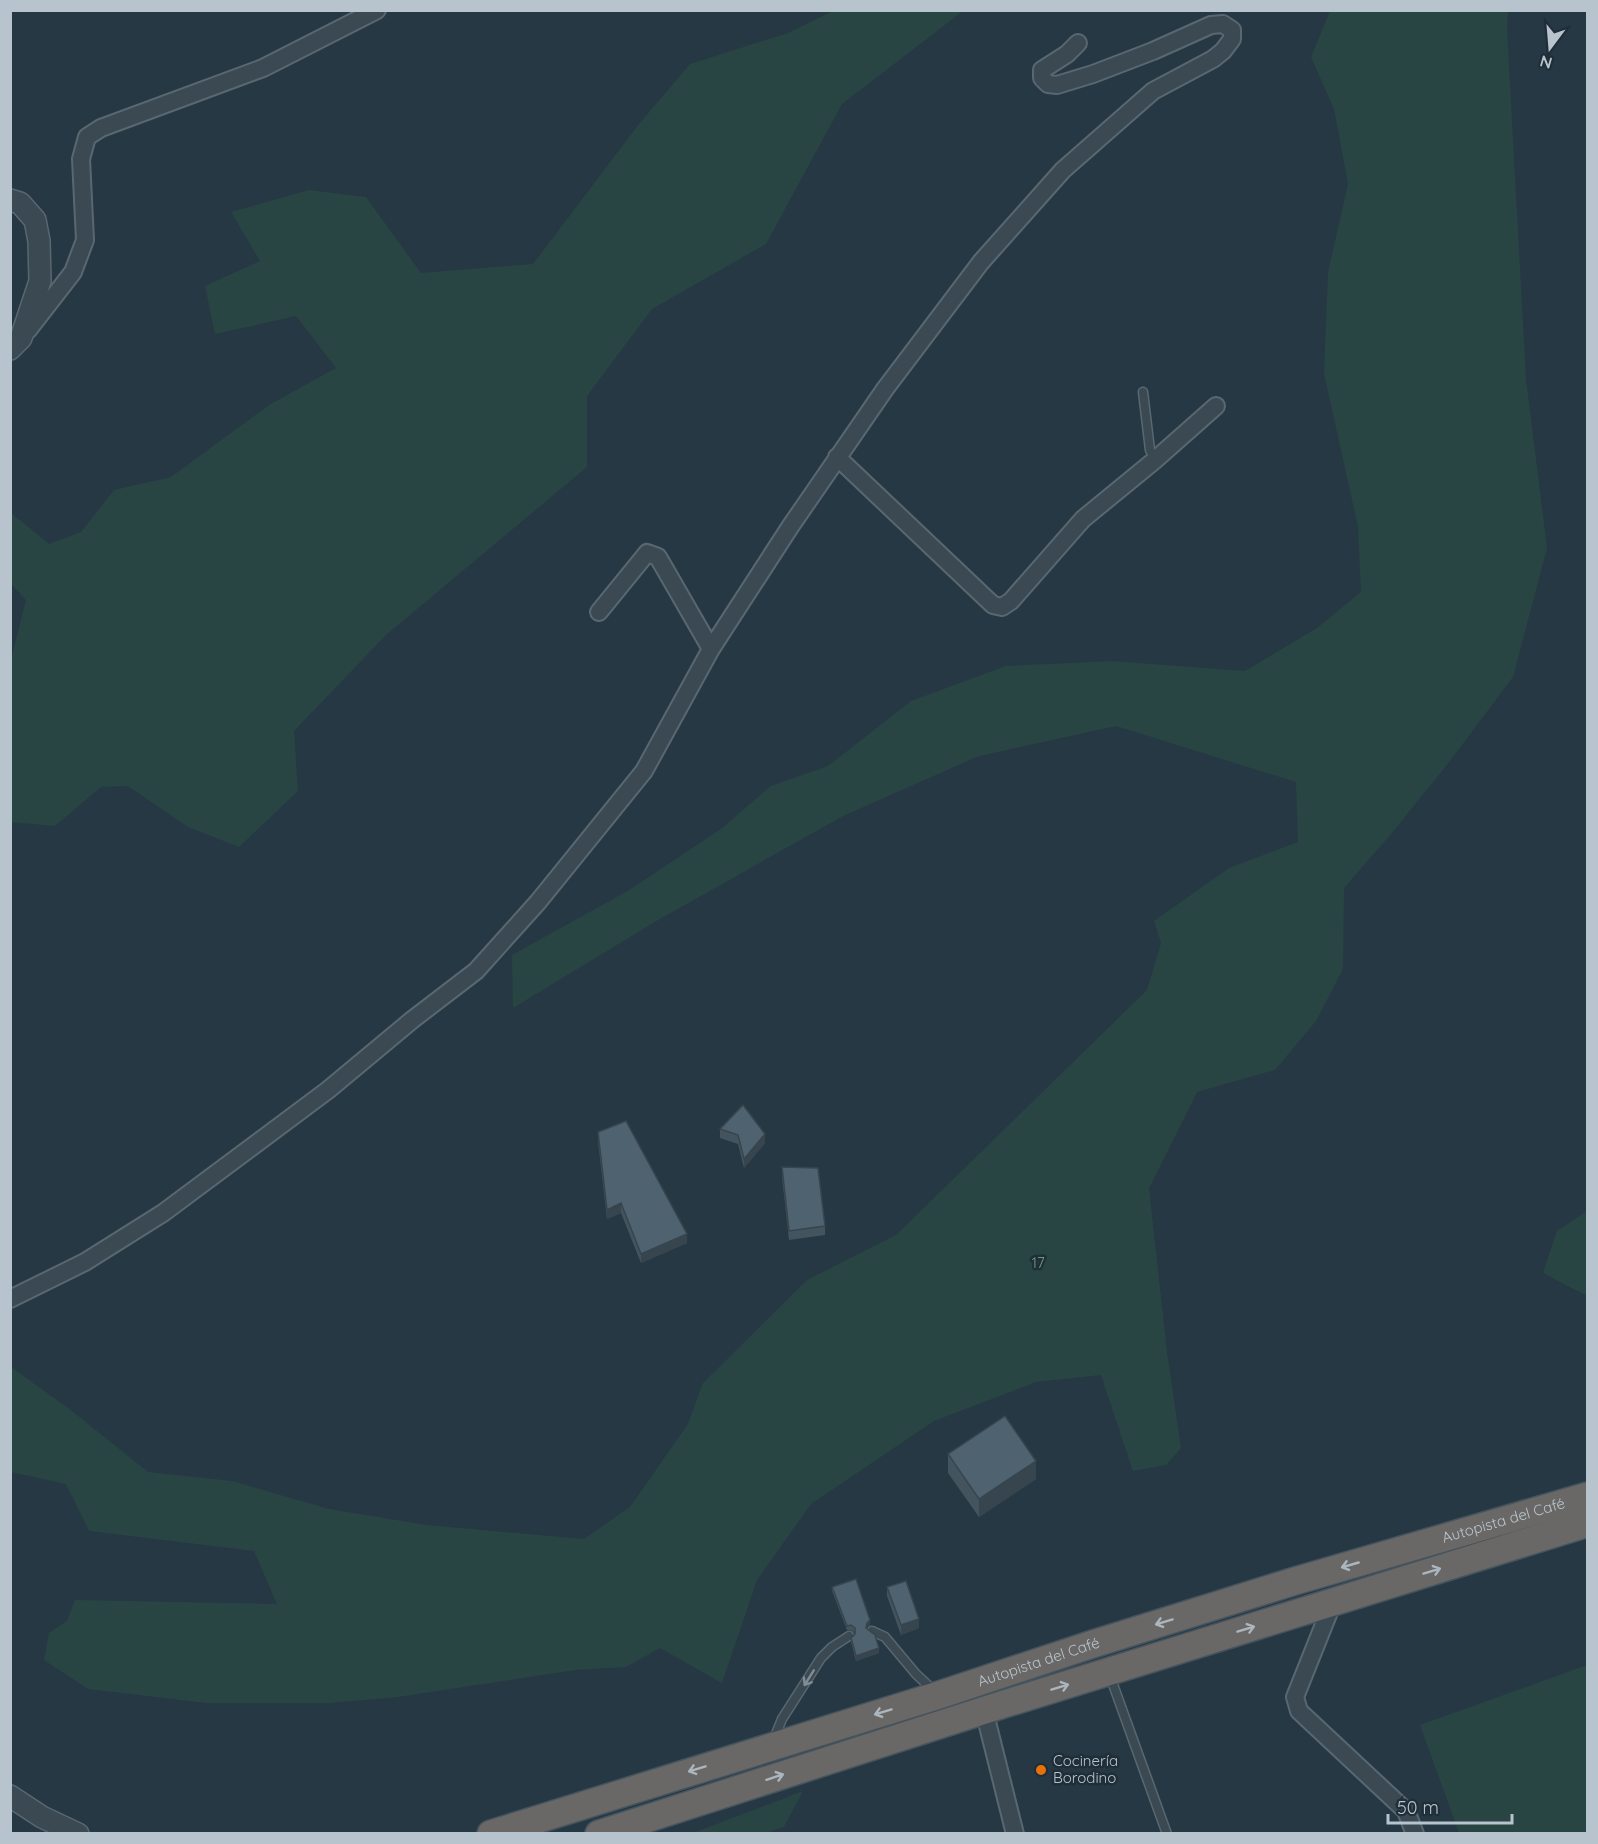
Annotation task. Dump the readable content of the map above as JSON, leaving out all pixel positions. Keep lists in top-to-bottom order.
{
  "streets": {
    "highway": ["Autopista del Café"]
  },
  "parks": ["17"],
  "places": ["Cocinería Borodino"],
  "scale_bar": "50 m",
  "north": "bottom"
}
